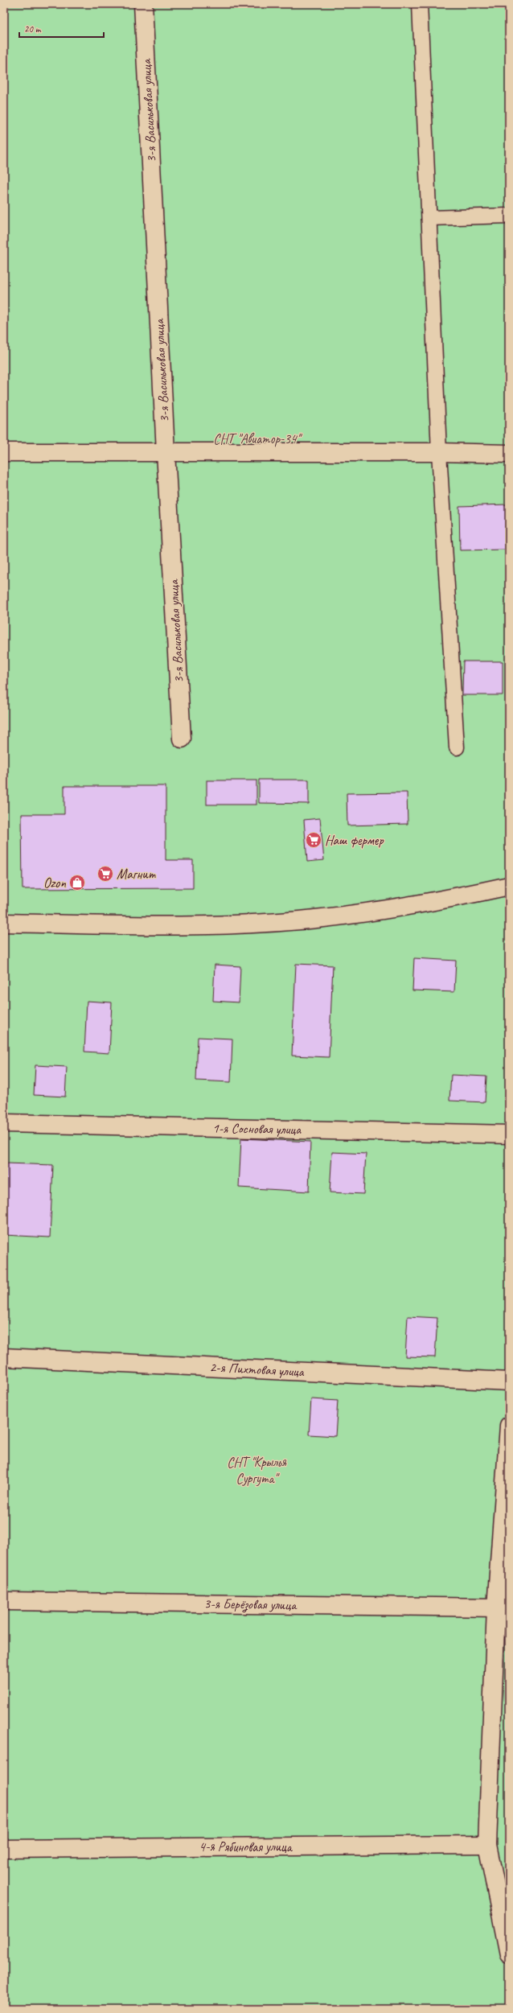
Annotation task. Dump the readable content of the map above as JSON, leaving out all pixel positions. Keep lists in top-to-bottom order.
{
  "streets": {
    "street": [
      "3-я Васильковая улица",
      "1-я Сосновая улица",
      "2-я Пихтовая улица",
      "3-я Берёзовая улица",
      "4-я Рябиновая улица"
    ]
  },
  "parks": ["СНТ \"Авиатор-34\"", "CНТ \"Крылья Сургута\""],
  "places": {
    "supermarket": ["Наш фермер", "Магнит"],
    "shop": ["Ozon"]
  },
  "scale_bar": "20 m"
}
